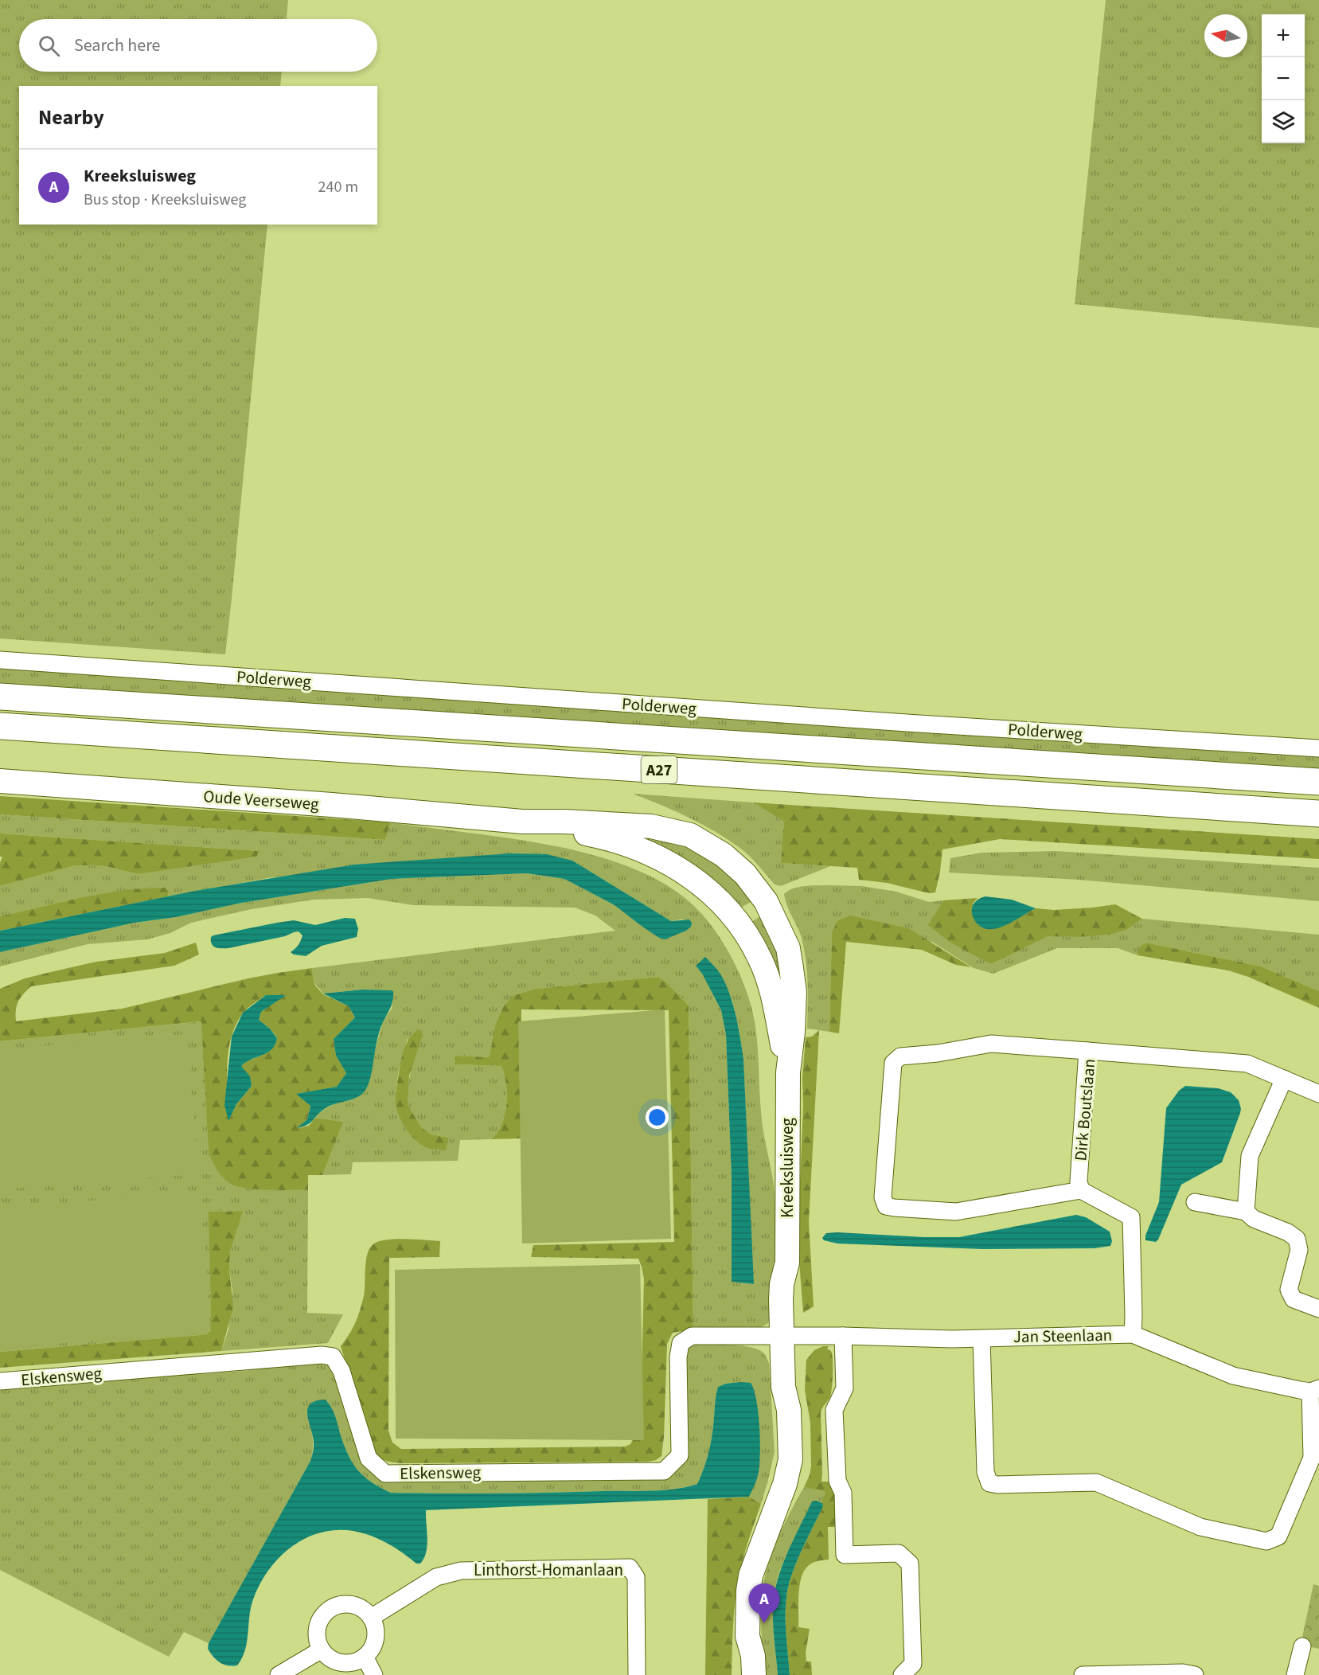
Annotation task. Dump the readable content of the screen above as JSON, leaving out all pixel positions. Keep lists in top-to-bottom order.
{
  "streets": {
    "highway": ["A27"],
    "street": [
      "Polderweg",
      "Oude Veerseweg",
      "Dirk Boutslaan",
      "Kreeksluisweg",
      "Jan Steenlaan",
      "Elskensweg",
      "Linthorst-Homanlaan"
    ]
  },
  "crossings": [
    ["Oude Veerseweg", "Kreeksluisweg"],
    ["Kreeksluisweg", "Jan Steenlaan"],
    ["Kreeksluisweg", "Elskensweg"],
    ["Jan Steenlaan", "Elskensweg"]
  ],
  "north": "left",
  "page": {
    "map_buttons": ["+", "−"],
    "search": "Search here",
    "heading": "Nearby",
    "list": [
      {
        "mark": "A",
        "name": "Kreeksluisweg",
        "note": "Bus stop · Kreeksluisweg",
        "value": "240 m"
      }
    ],
    "pins": "A"
  }
}
